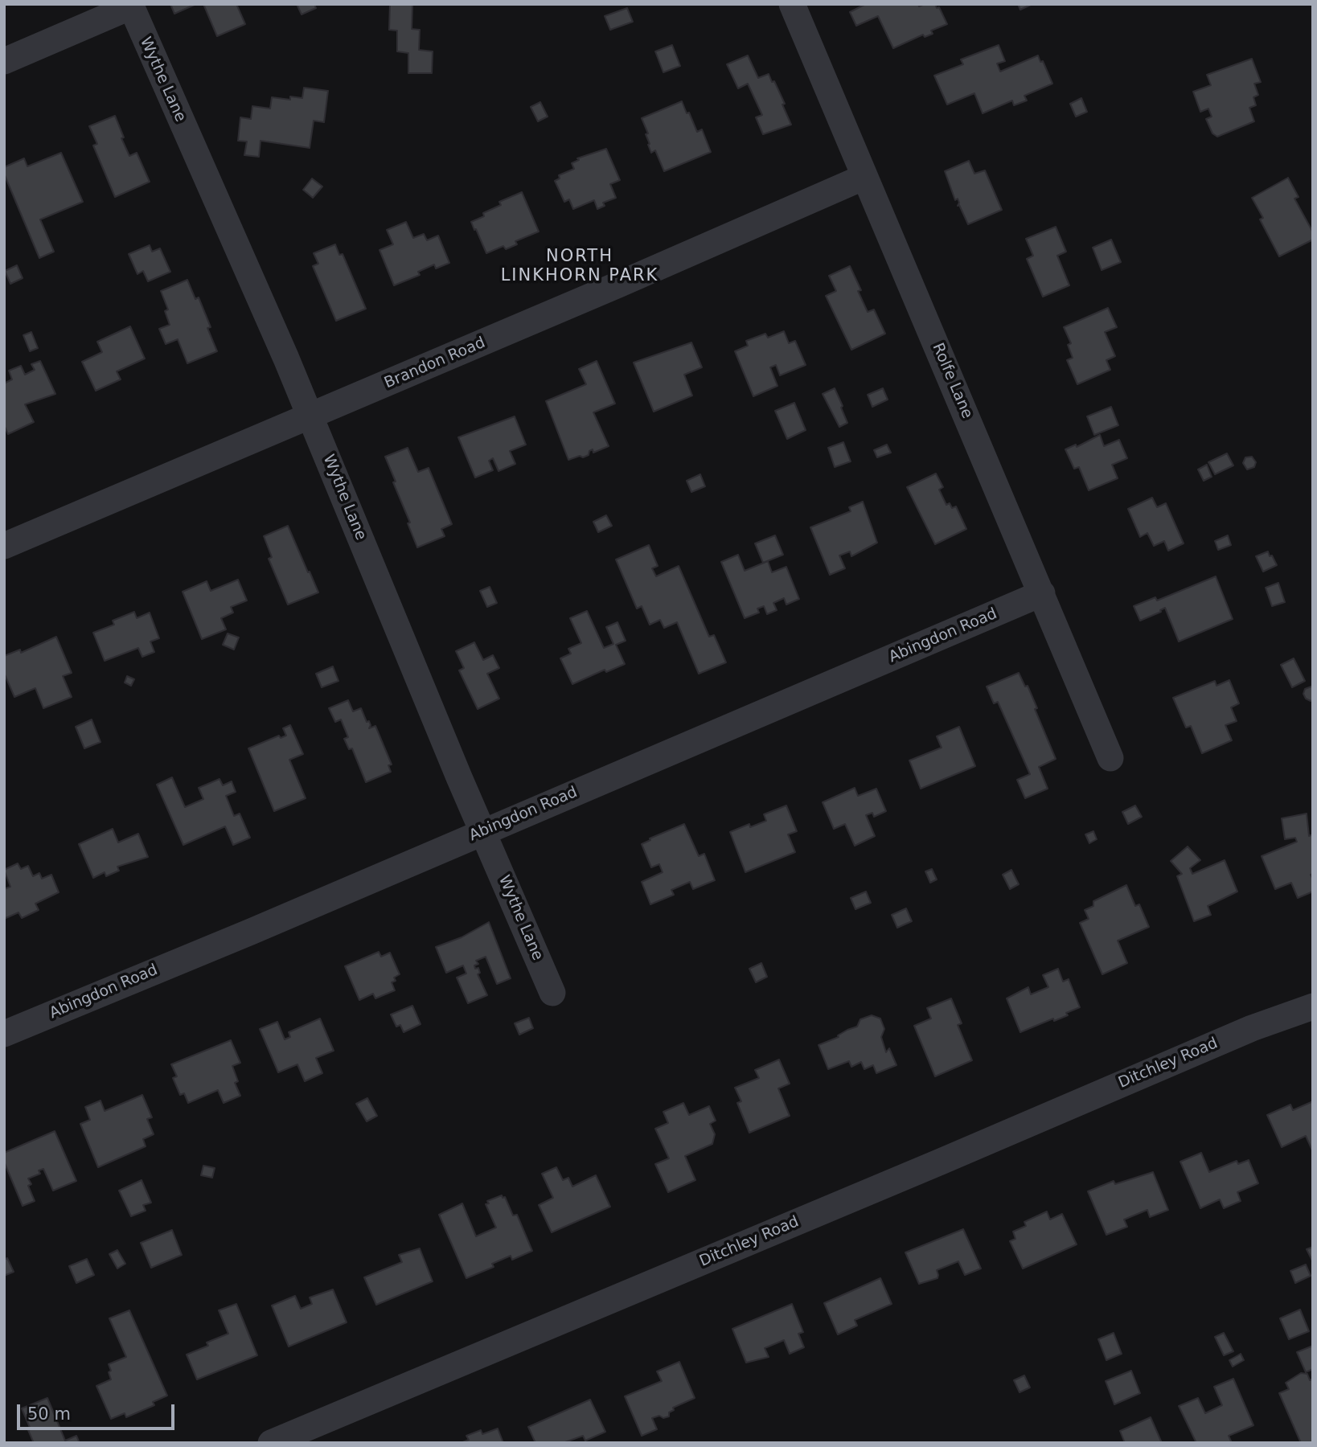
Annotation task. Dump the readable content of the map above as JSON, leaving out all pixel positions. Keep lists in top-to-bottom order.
{
  "streets": {
    "street": [
      "Wythe Lane",
      "Brandon Road",
      "Rolfe Lane",
      "Abingdon Road",
      "Ditchley Road"
    ]
  },
  "crossings": [
    ["Wythe Lane", "Brandon Road"],
    ["Wythe Lane", "Abingdon Road"],
    ["Brandon Road", "Rolfe Lane"],
    ["Rolfe Lane", "Abingdon Road"]
  ],
  "districts": ["NORTH LINKHORN PARK"],
  "scale_bar": "50 m"
}
